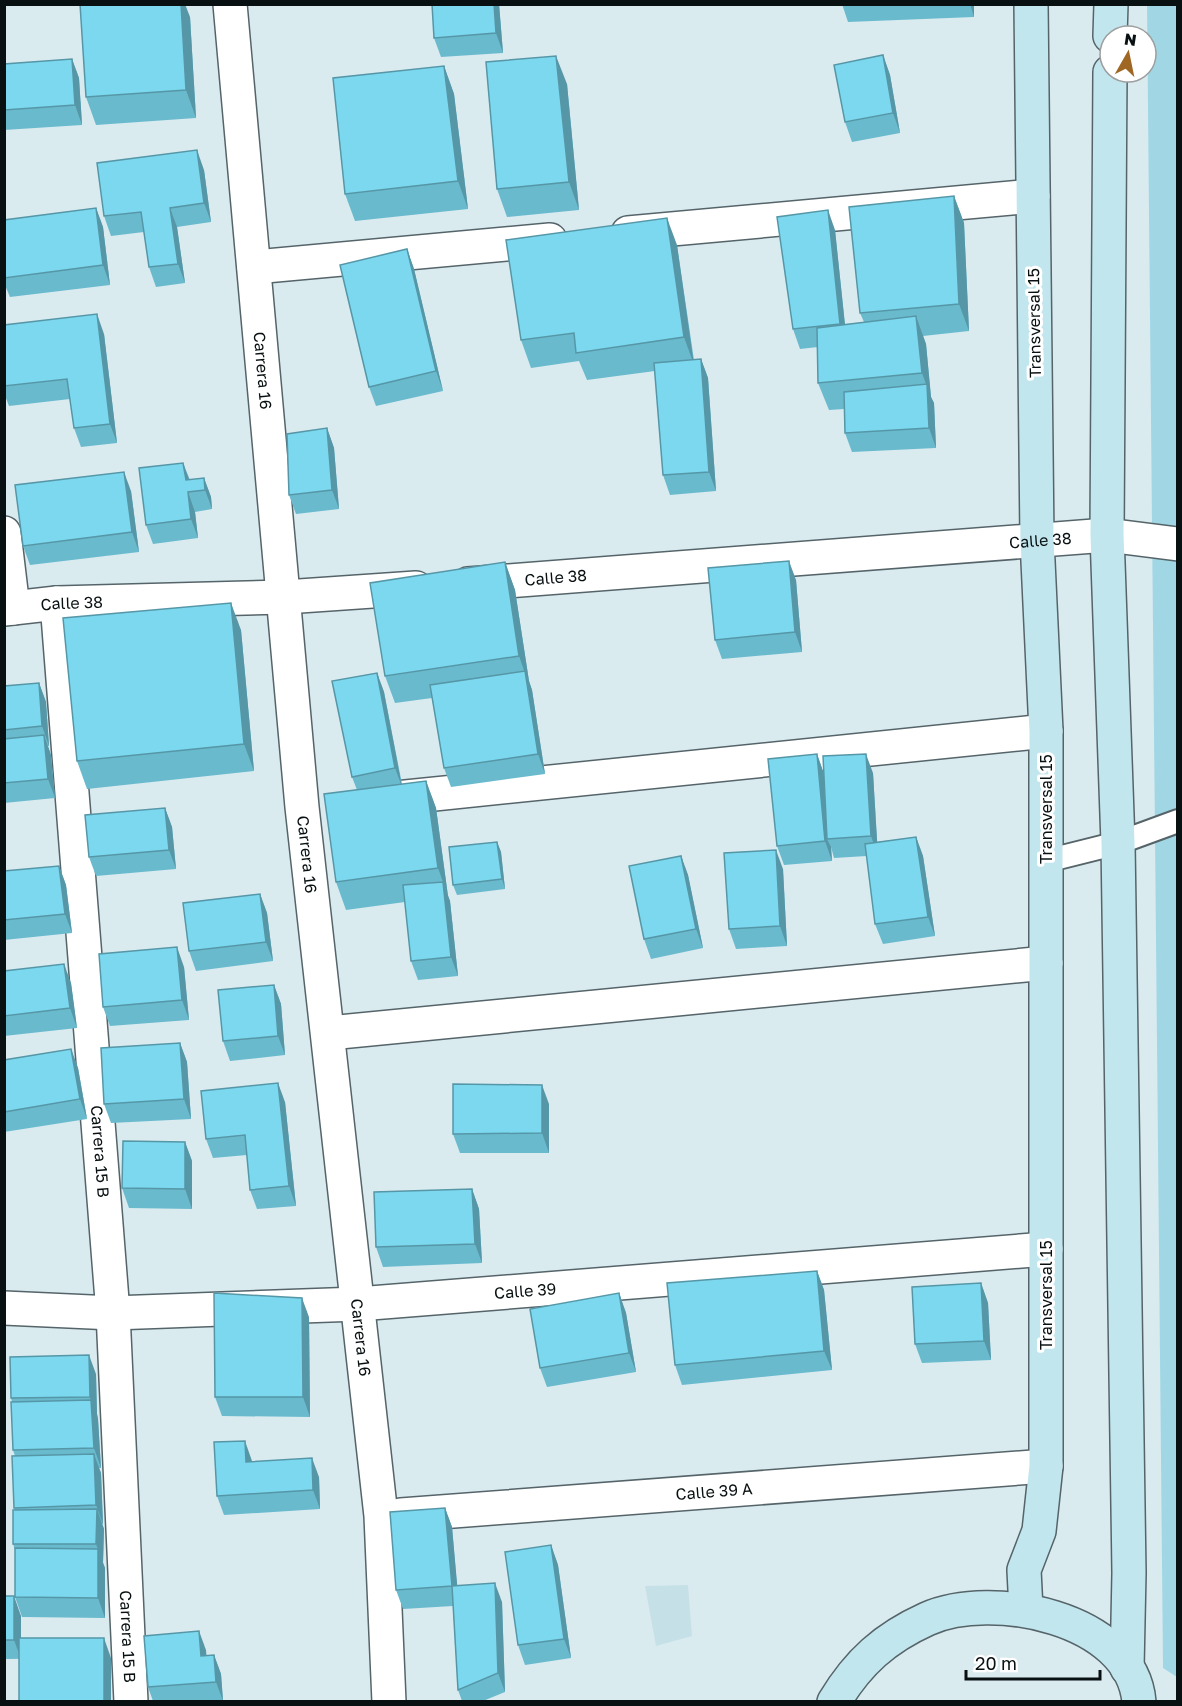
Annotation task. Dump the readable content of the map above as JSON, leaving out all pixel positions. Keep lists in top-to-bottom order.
{
  "streets": {
    "street": [
      "Transversal 15",
      "Carrera 16",
      "Calle 38",
      "Carrera 15 B",
      "Calle 39",
      "Calle 39 A"
    ]
  },
  "crossings": [
    ["Transversal 15", "Calle 38"],
    ["Transversal 15", "Calle 39"],
    ["Transversal 15", "Calle 39 A"],
    ["Carrera 16", "Calle 38"],
    ["Carrera 16", "Calle 39"],
    ["Carrera 16", "Calle 39 A"],
    ["Calle 38", "Carrera 15 B"],
    ["Carrera 15 B", "Calle 39"]
  ],
  "scale_bar": "20 m",
  "north": "top"
}
